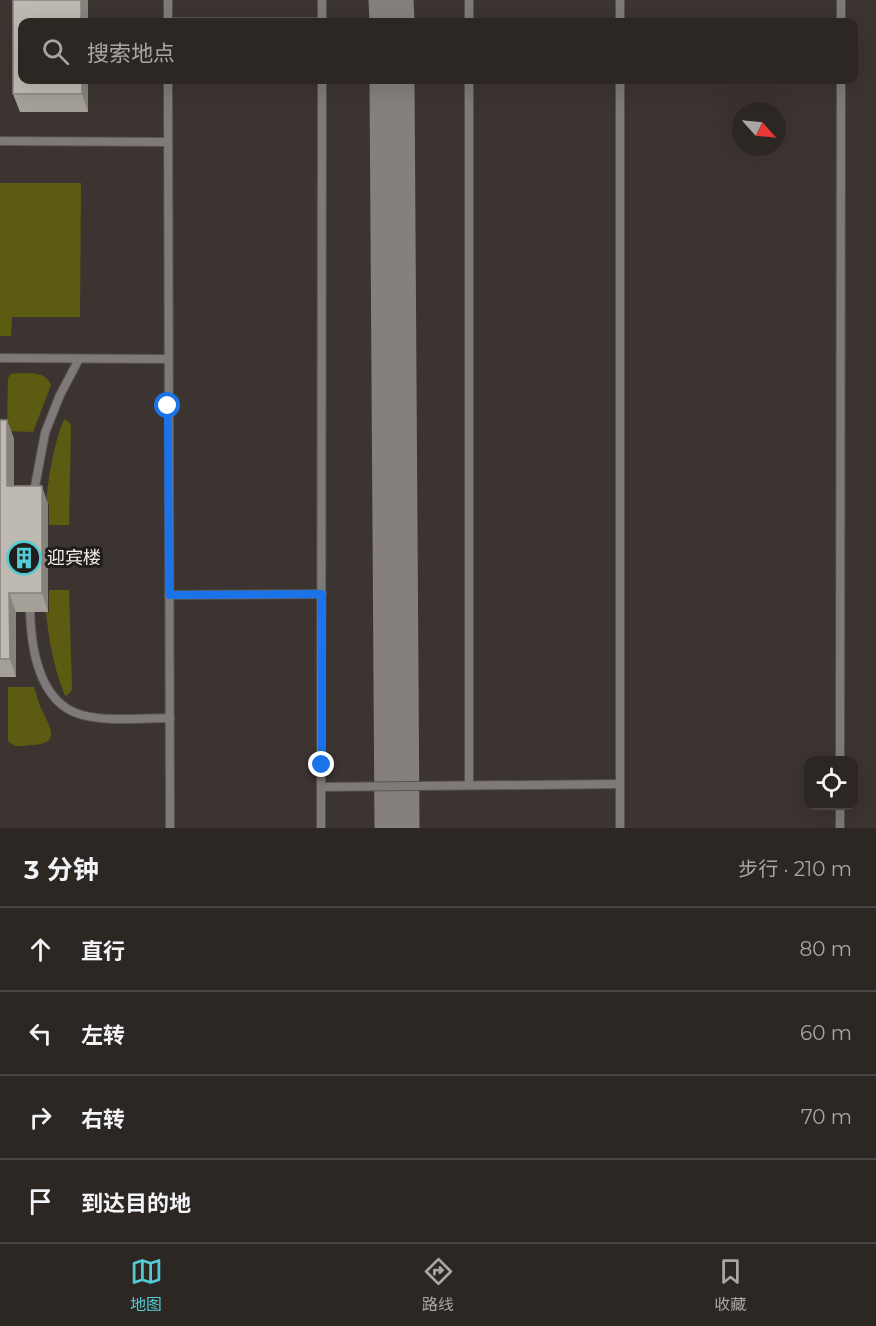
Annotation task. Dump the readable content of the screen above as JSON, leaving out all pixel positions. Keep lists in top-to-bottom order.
{
  "places": {
    "building": ["迎宾楼"]
  },
  "north": "bottom right",
  "page": {
    "search": "搜索地点",
    "heading": ["3 分钟", "步行 · 210 m"],
    "list": [
      ["直行", "80 m"],
      ["左转", "60 m"],
      ["右转", "70 m"],
      "到达目的地"
    ],
    "nav": ["地图", "路线", "收藏"]
  }
}
